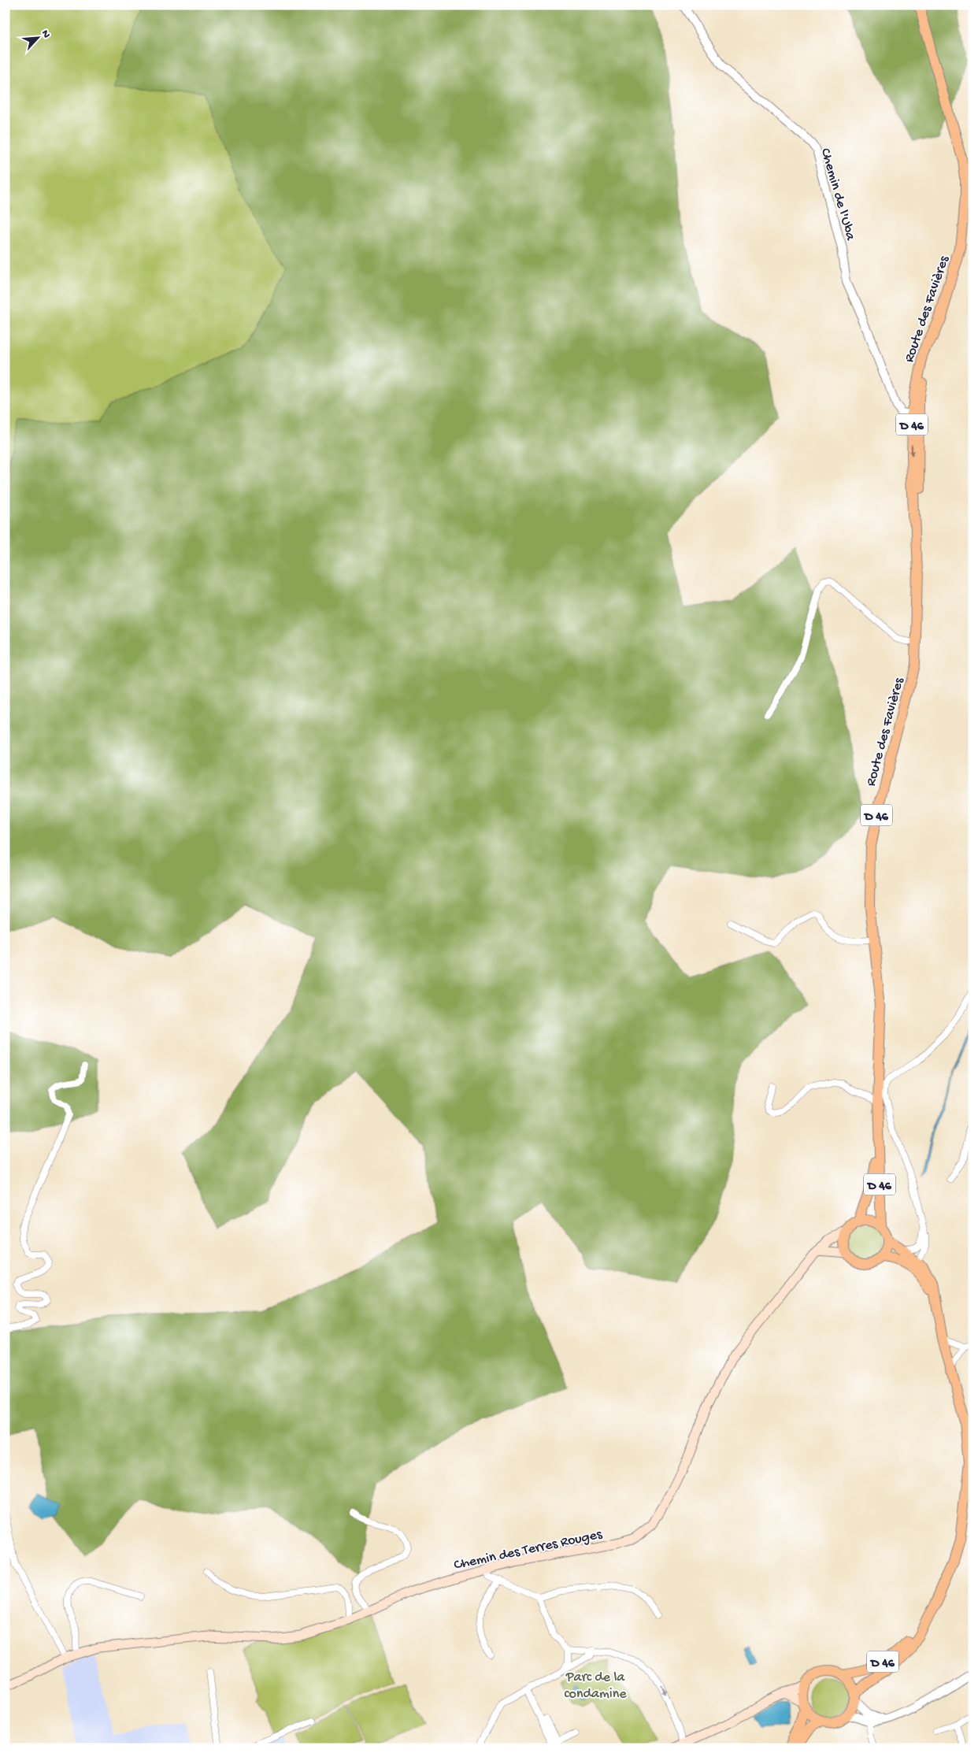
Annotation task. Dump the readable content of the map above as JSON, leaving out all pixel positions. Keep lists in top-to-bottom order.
{
  "streets": {
    "main road": ["Route des Favières", "D 46", "Chemin des Terres Rouges"],
    "street": ["Chemin de l'Uba"]
  },
  "crossings": [
    ["Chemin de l'Uba", "Route des Favières"],
    ["Route des Favières", "D 46"],
    ["D 46", "Chemin des Terres Rouges"]
  ],
  "parks": ["Parc de la condamine"],
  "north": "top right"
}
